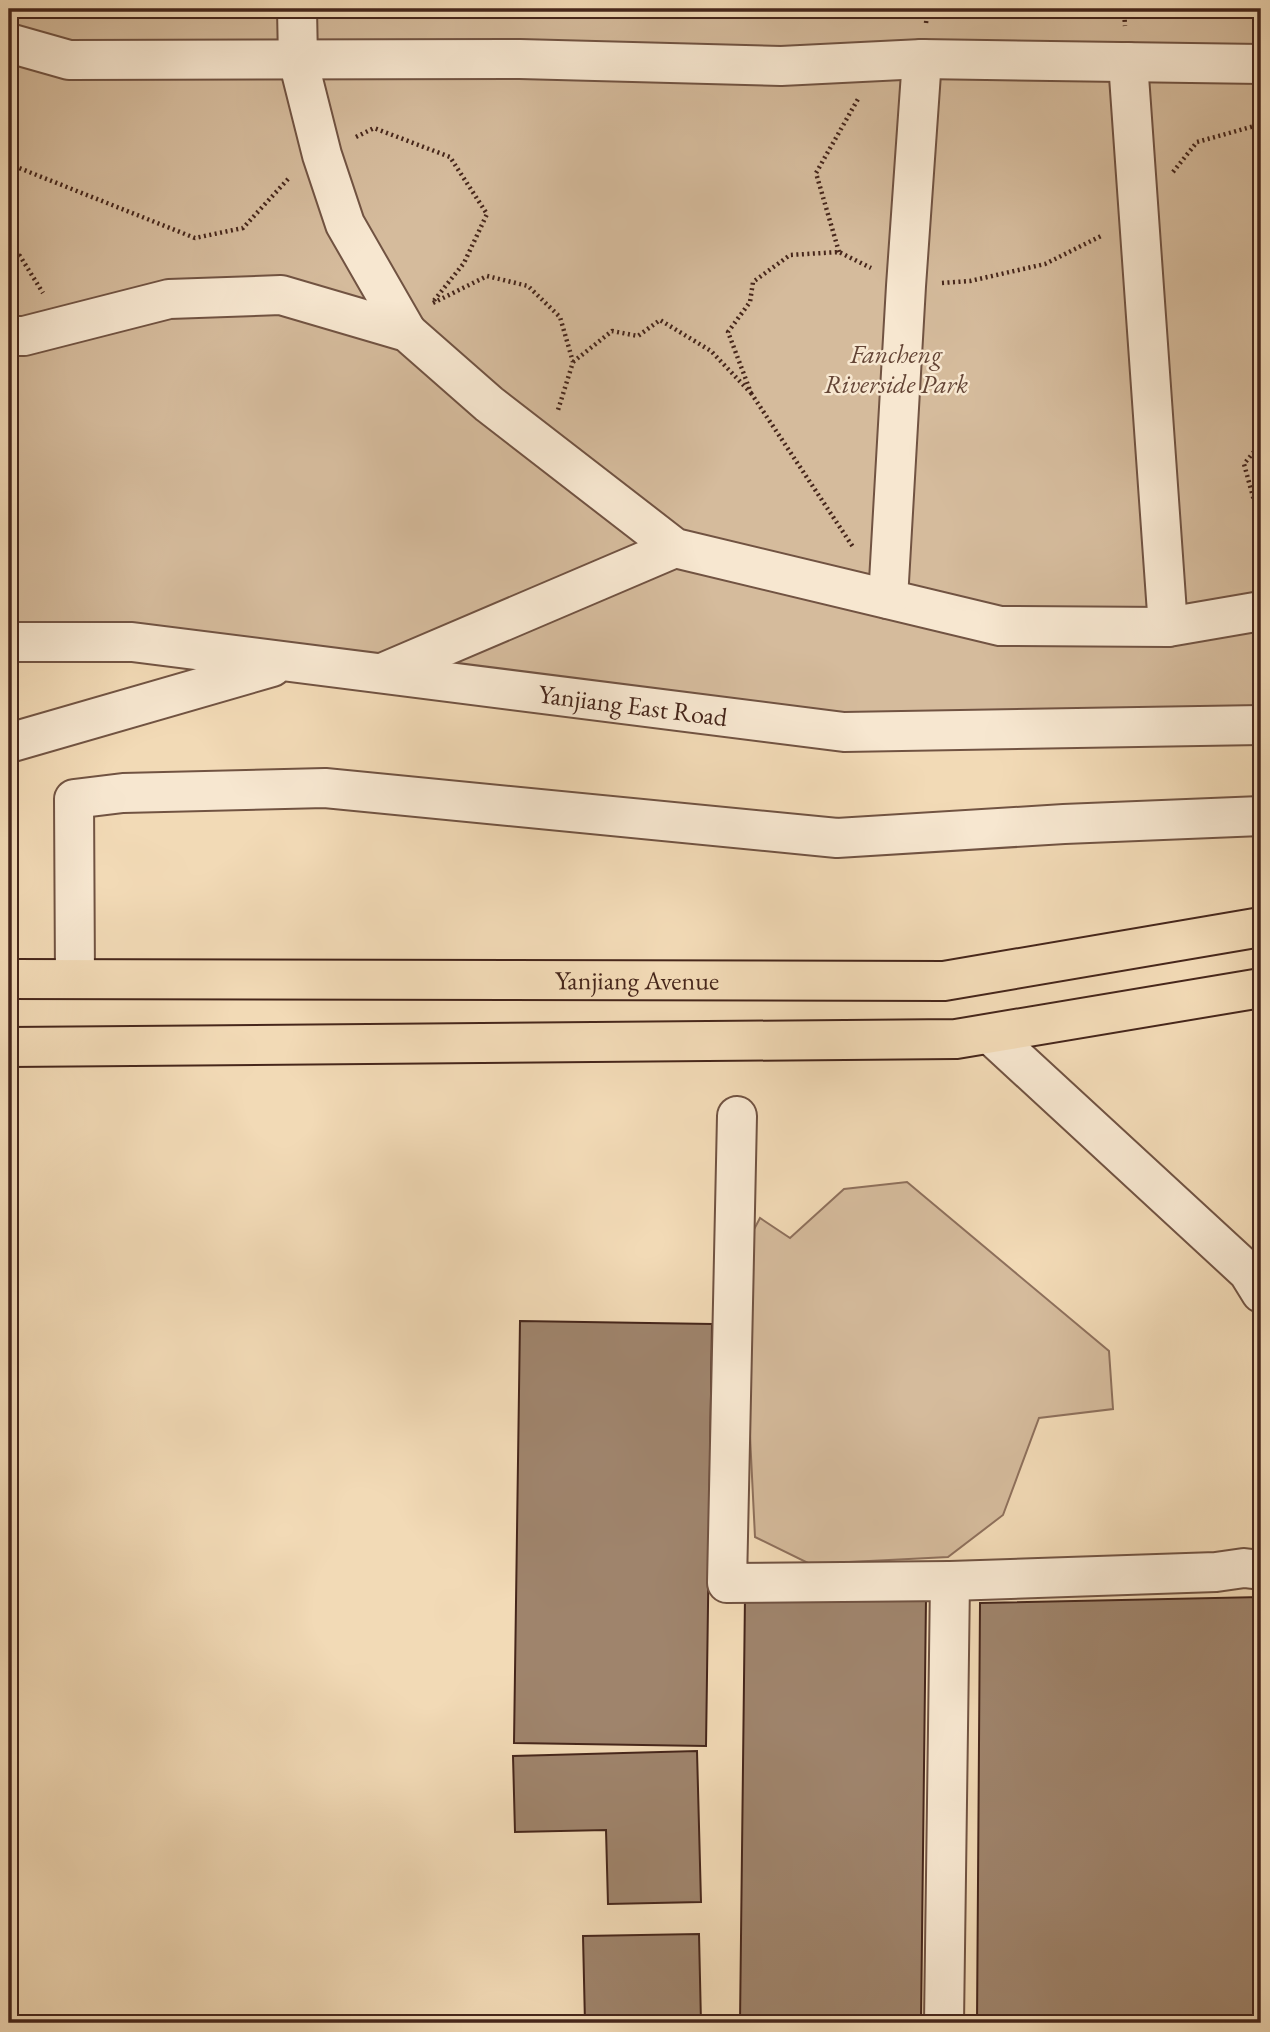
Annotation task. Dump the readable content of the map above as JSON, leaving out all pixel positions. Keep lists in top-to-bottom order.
{
  "streets": {
    "main road": ["Yanjiang Avenue"],
    "street": ["Yanjiang East Road"]
  },
  "parks": ["Fancheng Riverside Park"]
}
